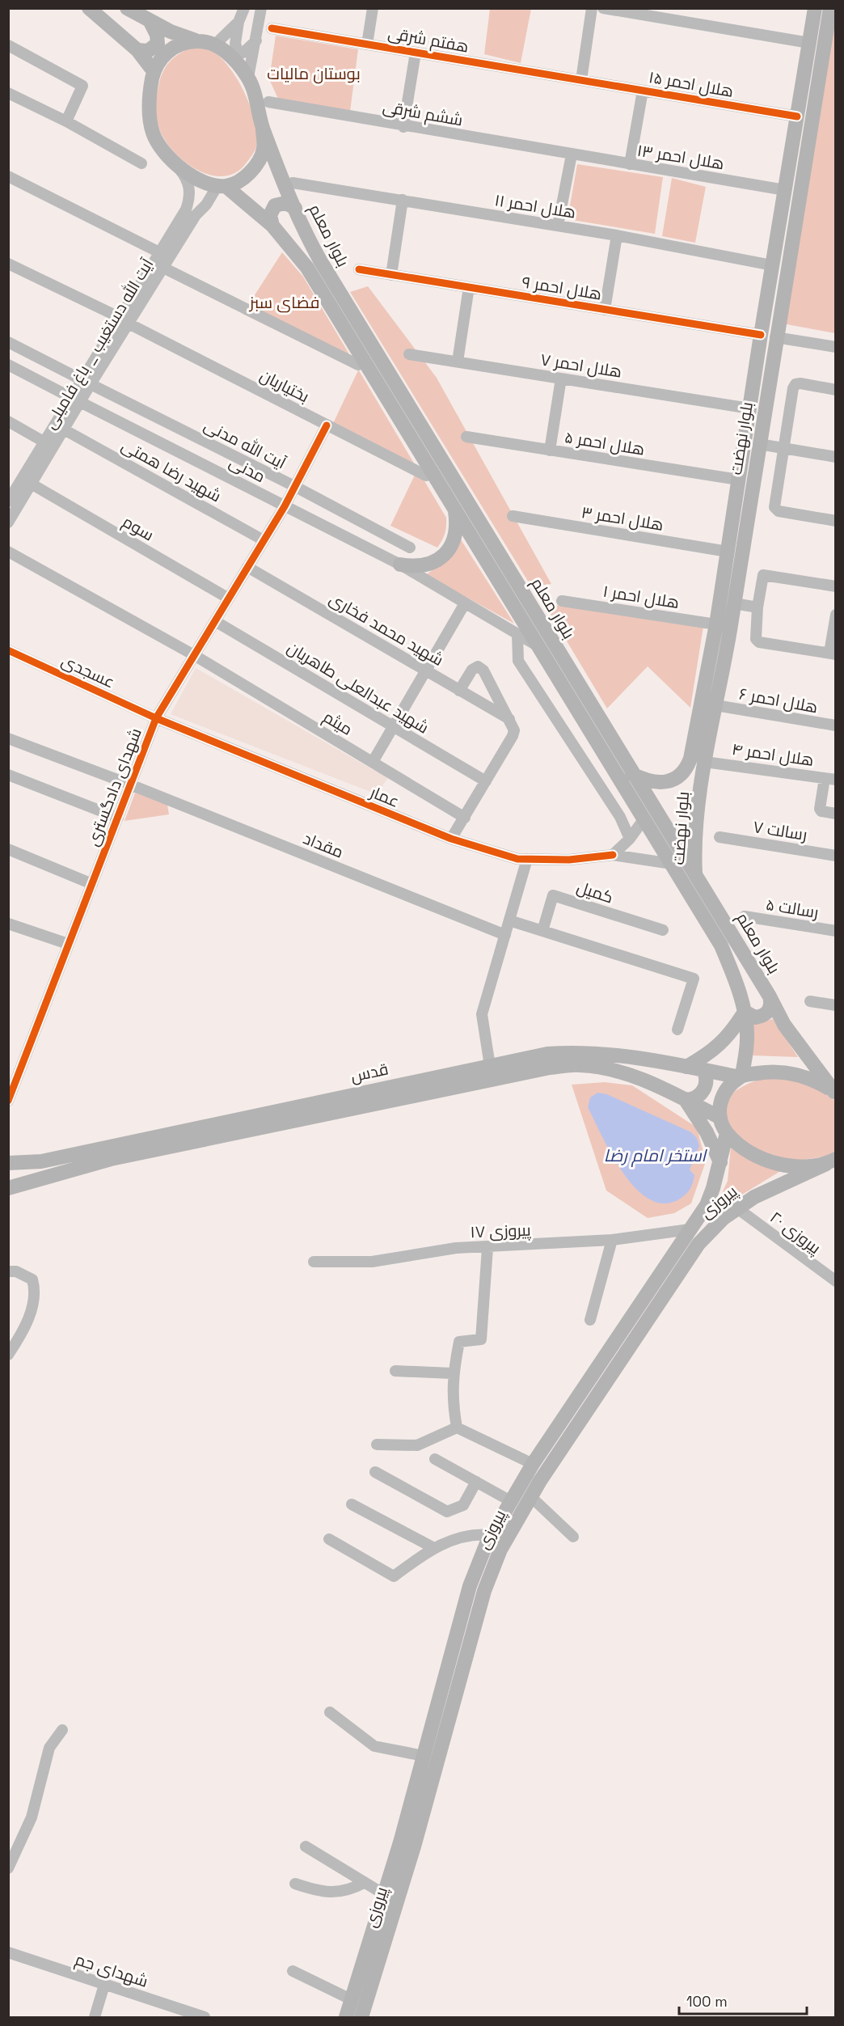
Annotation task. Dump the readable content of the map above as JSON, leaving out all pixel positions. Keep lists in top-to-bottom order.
{
  "streets": {
    "main road": [
      "بلوار معلم",
      "بلوار نهضت",
      "قدس",
      "پیروزی"
    ],
    "street": [
      "هفتم شرقی",
      "هلال احمر ۱۵",
      "ششم شرقی",
      "هلال احمر ۱۳",
      "هلال احمر ۱۱",
      "هلال احمر ۹",
      "آیت الله دستغیب _ باغ فامیلی",
      "هلال احمر ۷",
      "بختیاریان",
      "هلال احمر ۵",
      "آیت الله مدنی",
      "مدنی",
      "شهید رضا همتی",
      "هلال احمر ۳",
      "سوم",
      "هلال احمر ۱",
      "شهید محمد فخاری",
      "عسجدی",
      "شهید عبدالعلی طاهریان",
      "هلال احمر ۶",
      "میثم",
      "هلال احمر ۴",
      "شهدای دادگستری",
      "عمار",
      "رسالت ۷",
      "مقداد",
      "کمیل",
      "رسالت ۵",
      "پیروزی ۱۷",
      "پیروزی ۲۰",
      "شهدای جم"
    ]
  },
  "crossings": [
    ["هفتم شرقی", "هلال احمر ۱۵"],
    ["هلال احمر ۱۵", "بلوار نهضت"],
    ["ششم شرقی", "هلال احمر ۱۳"],
    ["هلال احمر ۱۳", "بلوار نهضت"],
    ["هلال احمر ۱۱", "بلوار نهضت"],
    ["بلوار معلم", "آیت الله دستغیب _ باغ فامیلی"],
    ["بلوار معلم", "بلوار نهضت"],
    ["بلوار معلم", "مدنی"],
    ["بلوار معلم", "عمار"],
    ["بلوار معلم", "قدس"],
    ["هلال احمر ۹", "بلوار نهضت"],
    ["آیت الله دستغیب _ باغ فامیلی", "بختیاریان"],
    ["آیت الله دستغیب _ باغ فامیلی", "آیت الله مدنی"],
    ["آیت الله دستغیب _ باغ فامیلی", "مدنی"],
    ["آیت الله دستغیب _ باغ فامیلی", "شهید رضا همتی"],
    ["آیت الله دستغیب _ باغ فامیلی", "سوم"],
    ["هلال احمر ۷", "بلوار نهضت"],
    ["بختیاریان", "شهدای دادگستری"],
    ["بلوار نهضت", "هلال احمر ۵"],
    ["بلوار نهضت", "هلال احمر ۳"],
    ["بلوار نهضت", "هلال احمر ۱"],
    ["بلوار نهضت", "هلال احمر ۶"],
    ["بلوار نهضت", "هلال احمر ۴"],
    ["آیت الله مدنی", "شهدای دادگستری"],
    ["مدنی", "شهدای دادگستری"],
    ["شهید رضا همتی", "شهدای دادگستری"],
    ["سوم", "شهدای دادگستری"],
    ["شهید محمد فخاری", "شهدای دادگستری"],
    ["عسجدی", "شهدای دادگستری"],
    ["عسجدی", "عمار"],
    ["شهید عبدالعلی طاهریان", "شهدای دادگستری"],
    ["میثم", "شهدای دادگستری"],
    ["شهدای دادگستری", "عمار"],
    ["شهدای دادگستری", "مقداد"],
    ["پیروزی", "پیروزی ۱۷"],
    ["پیروزی", "پیروزی ۲۰"]
  ],
  "water": ["استخر امام رضا"],
  "parks": ["بوستان مالیات", "فضای سبز"],
  "scale_bar": "100 m"
}
